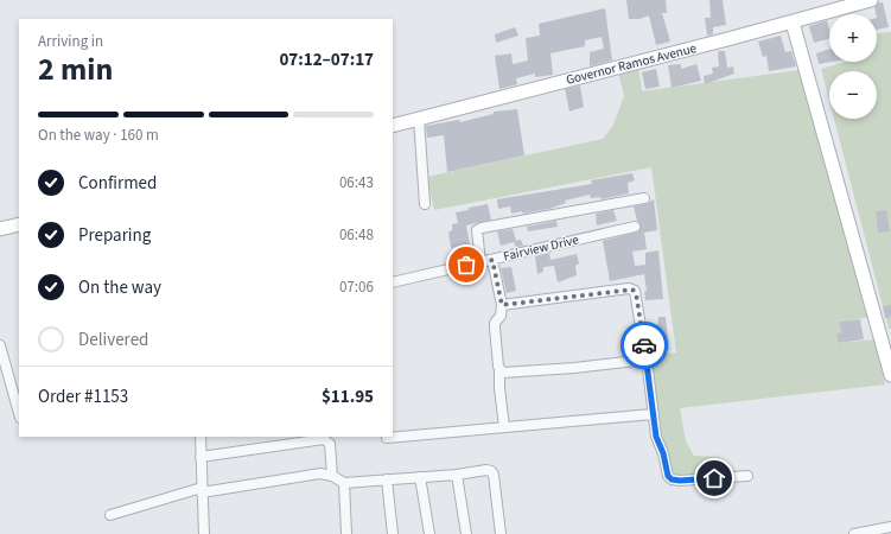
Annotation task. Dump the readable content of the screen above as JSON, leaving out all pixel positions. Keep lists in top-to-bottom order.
{
  "streets": {
    "main road": ["Governor Ramos Avenue"],
    "street": ["Fairview Drive"]
  },
  "page": {
    "map_buttons": ["+", "−"],
    "heading": ["2 min", "Arriving in", "07:12–07:17"],
    "panel": ["Order #1153", "$11.95"],
    "bar": "On the way · 160 m",
    "list": [
      ["Confirmed", "06:43"],
      ["Preparing", "06:48"],
      ["On the way", "07:06"],
      "Delivered"
    ]
  }
}
